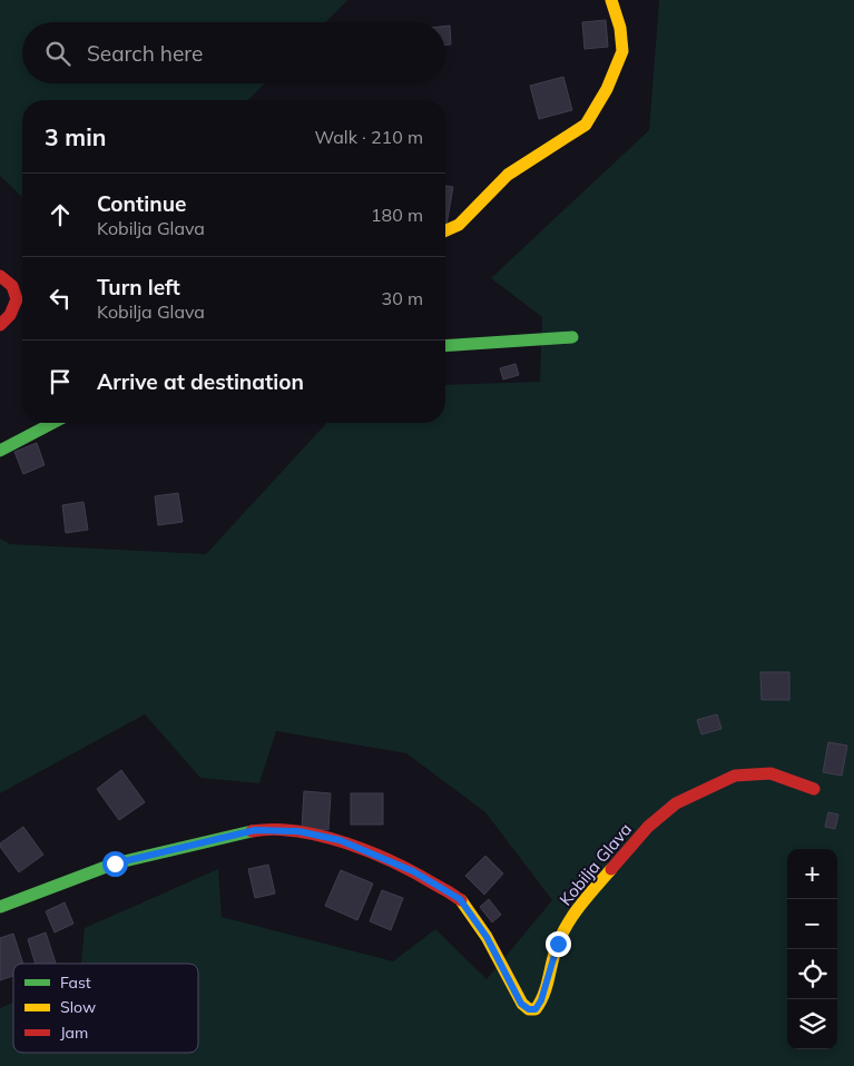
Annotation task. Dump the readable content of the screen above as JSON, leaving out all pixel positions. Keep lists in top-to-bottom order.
{
  "streets": {
    "street": ["Kobilja Glava"]
  },
  "legend": ["Fast", "Slow", "Jam"],
  "page": {
    "search": "Search here",
    "heading": ["3 min", "Walk · 210 m"],
    "list": [
      ["Continue", "Kobilja Glava", "180 m"],
      ["Turn left", "Kobilja Glava", "30 m"],
      "Arrive at destination"
    ],
    "map_buttons": ["+", "−"]
  }
}
